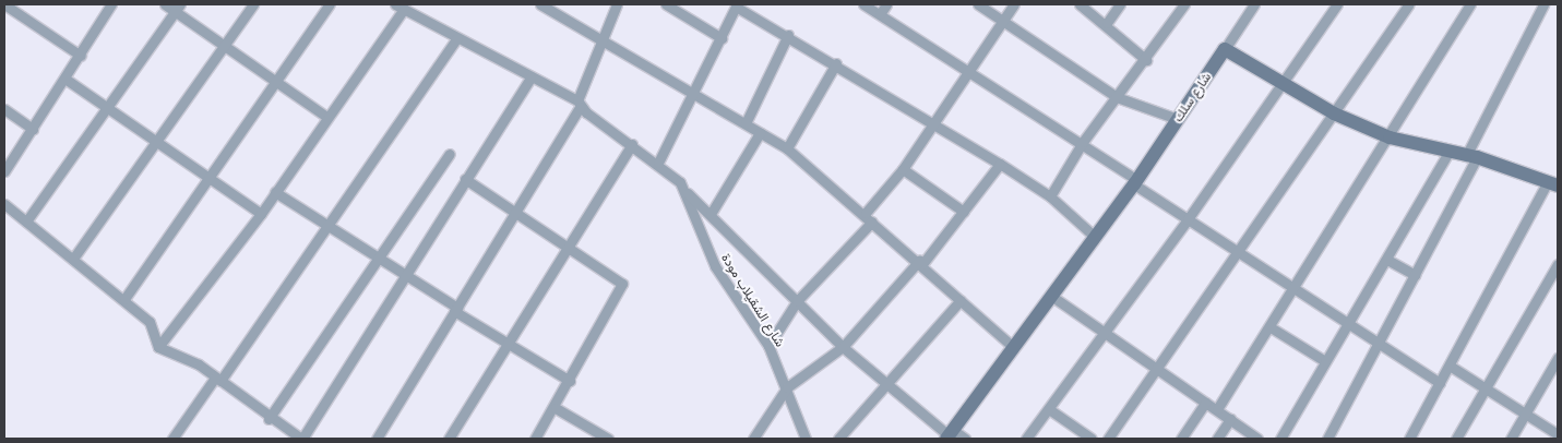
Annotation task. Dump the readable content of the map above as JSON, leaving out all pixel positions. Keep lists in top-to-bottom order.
{
  "streets": {
    "street": ["شارع سلك", "شارع الشقيلاب مودة"]
  }
}
